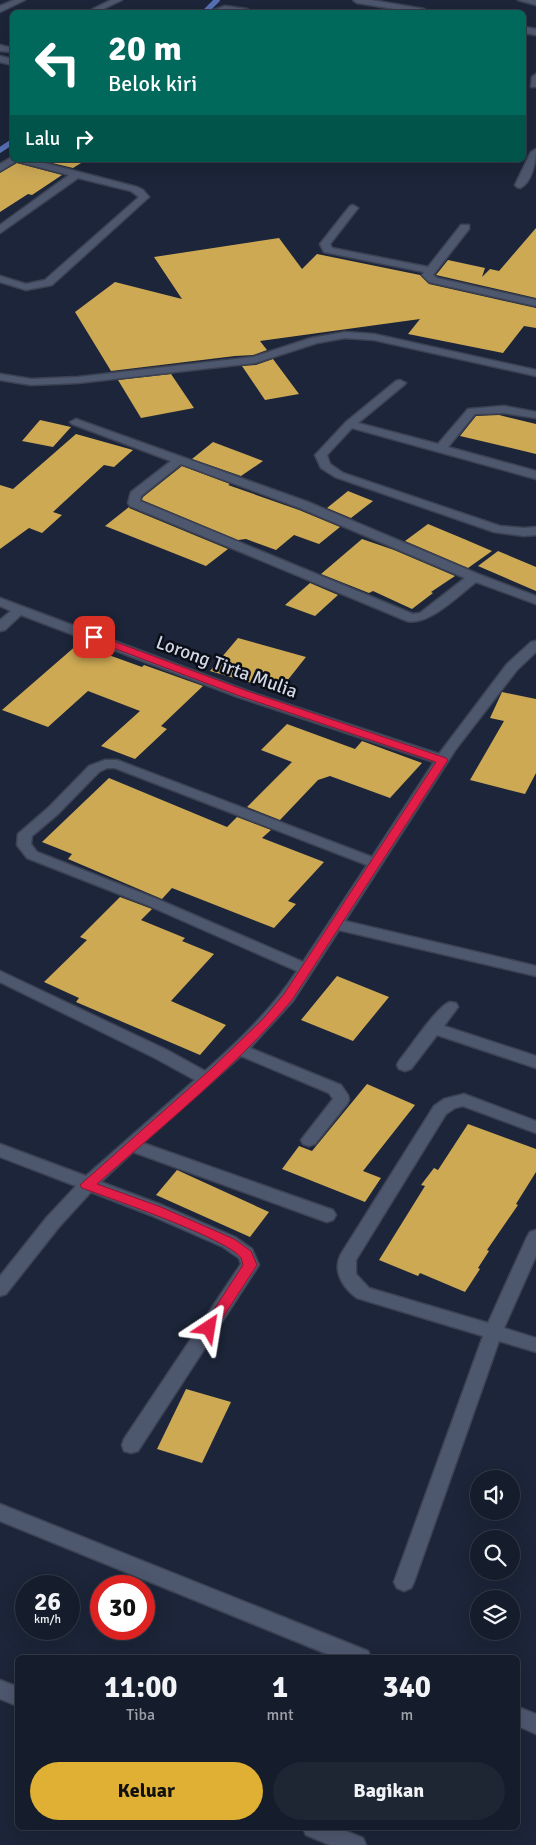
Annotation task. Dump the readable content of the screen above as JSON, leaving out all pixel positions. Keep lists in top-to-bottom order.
{
  "streets": {
    "street": ["Lorong Tirta Mulia"]
  },
  "page": {
    "turn": ["20 m", "Belok kiri"],
    "then": "Lalu",
    "speed": "26 km/h",
    "limit": "30",
    "eta": [
      "11:00",
      "Tiba",
      "1",
      "mnt",
      "340",
      "m"
    ],
    "buttons": ["Keluar", "Bagikan"]
  }
}
